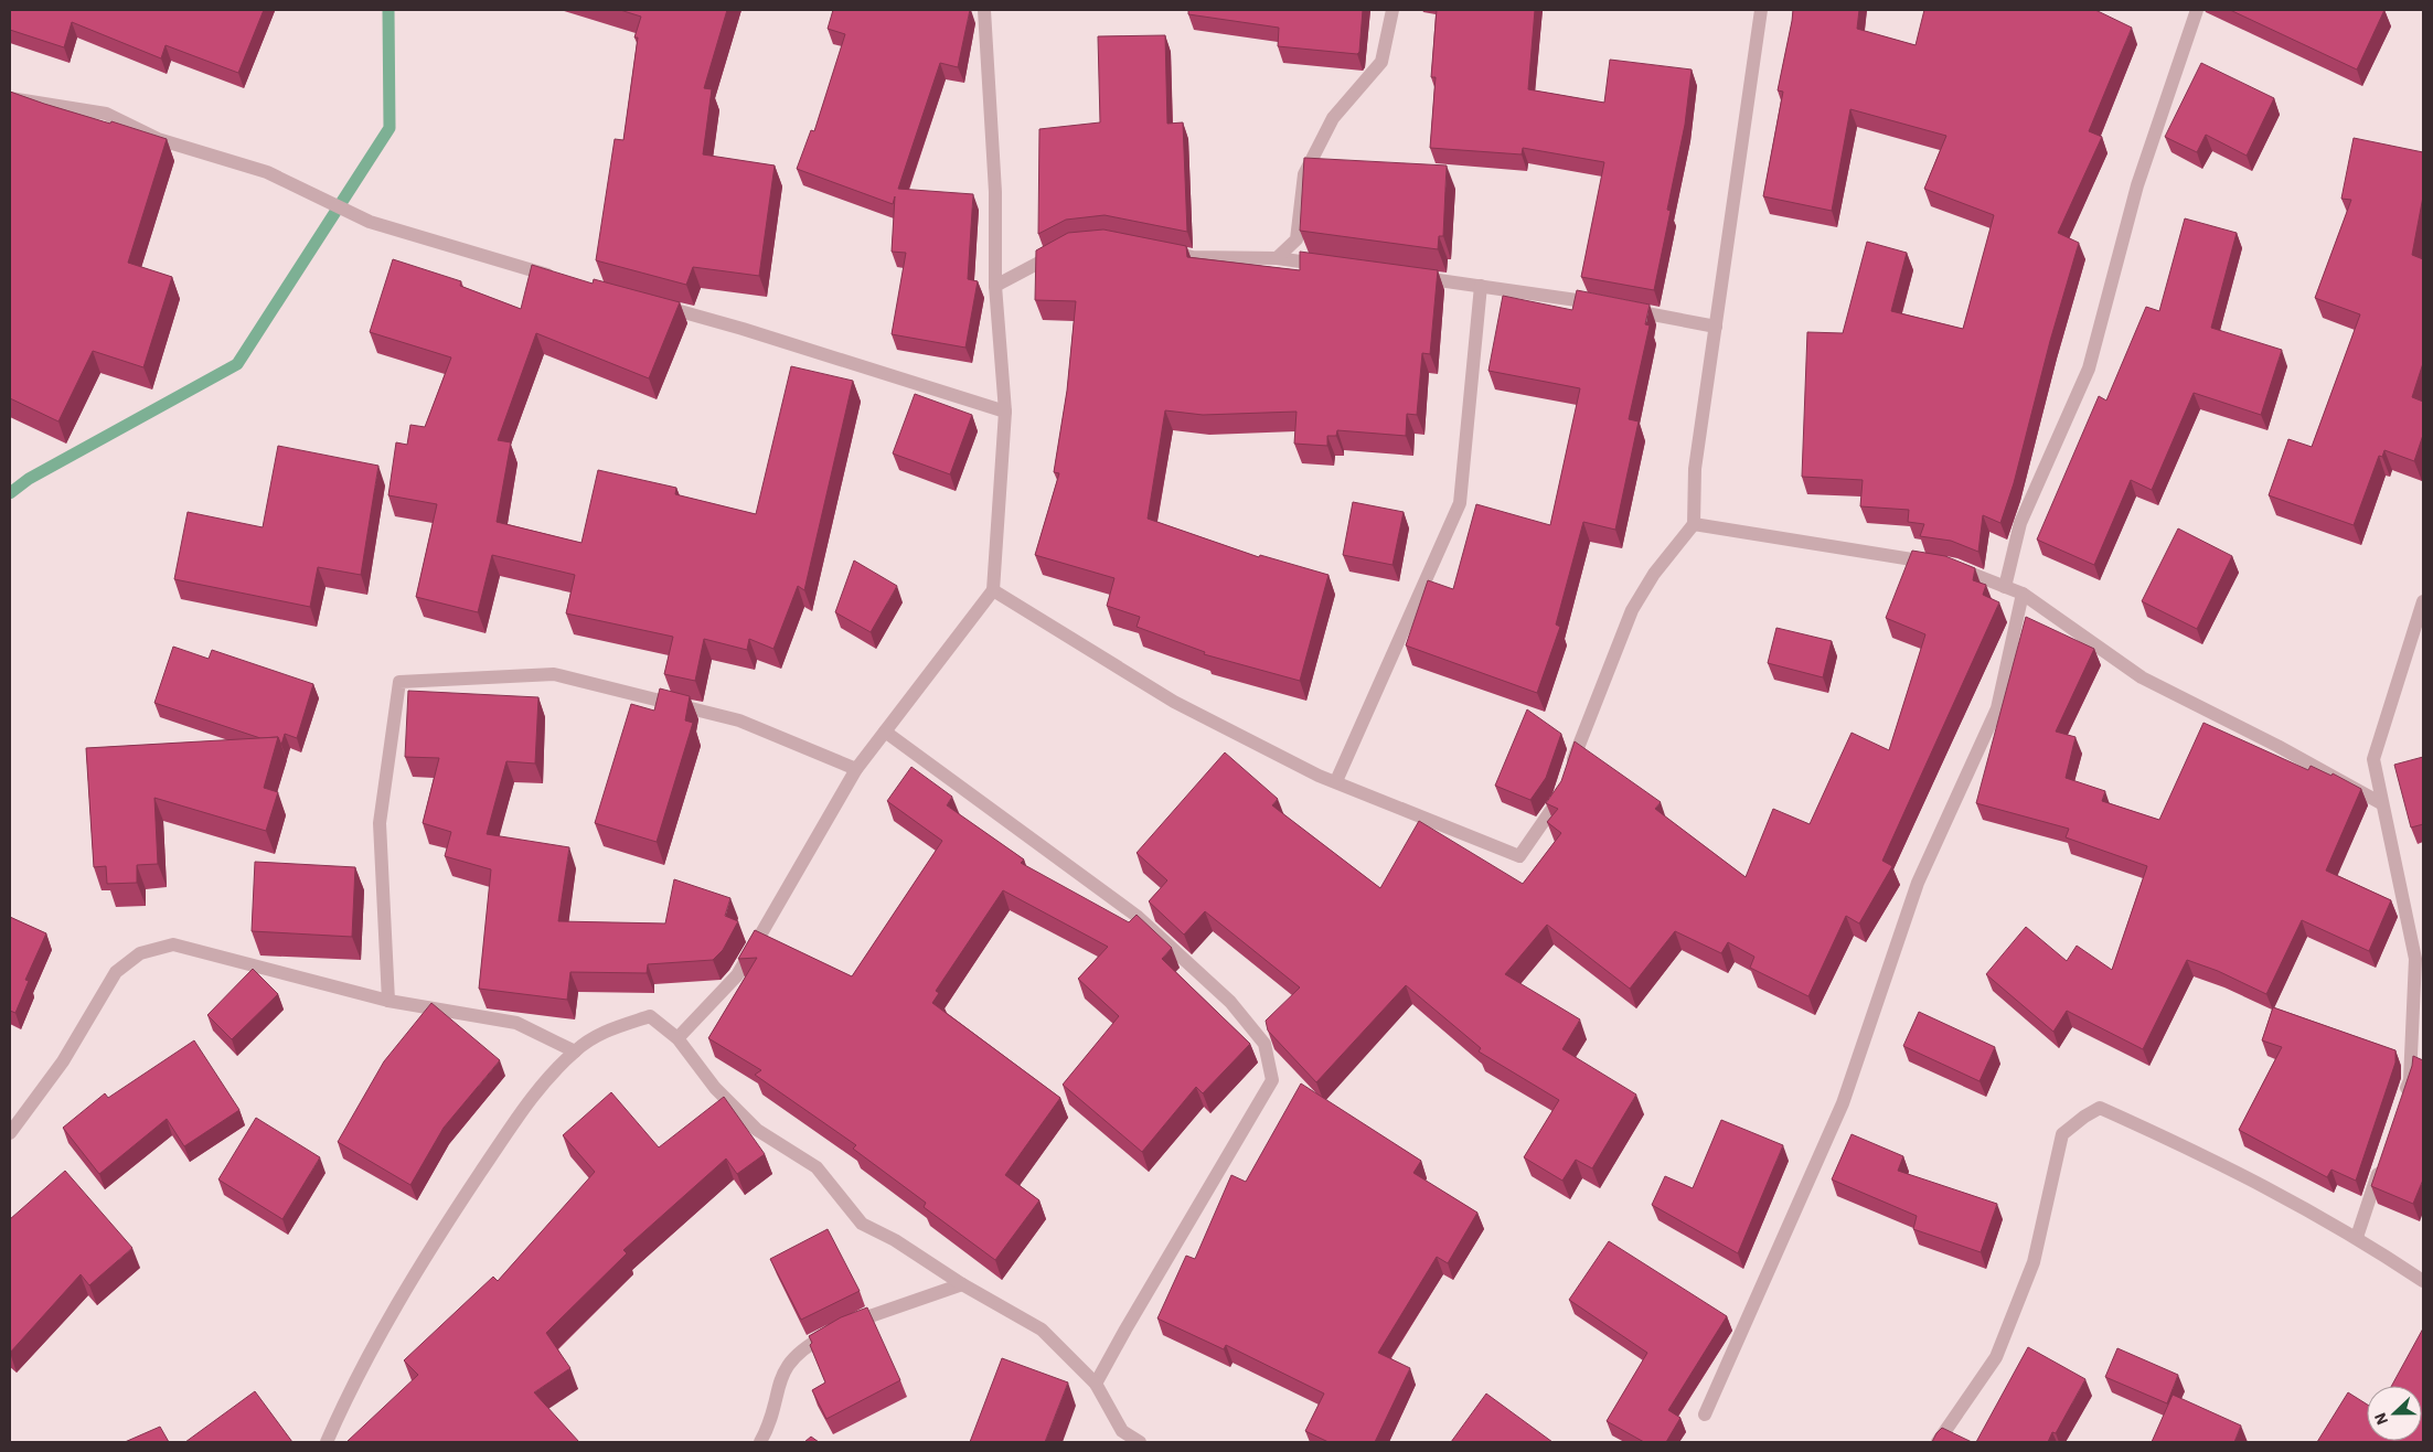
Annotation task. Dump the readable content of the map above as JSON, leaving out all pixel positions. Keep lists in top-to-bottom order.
{
  "north": "left"
}
